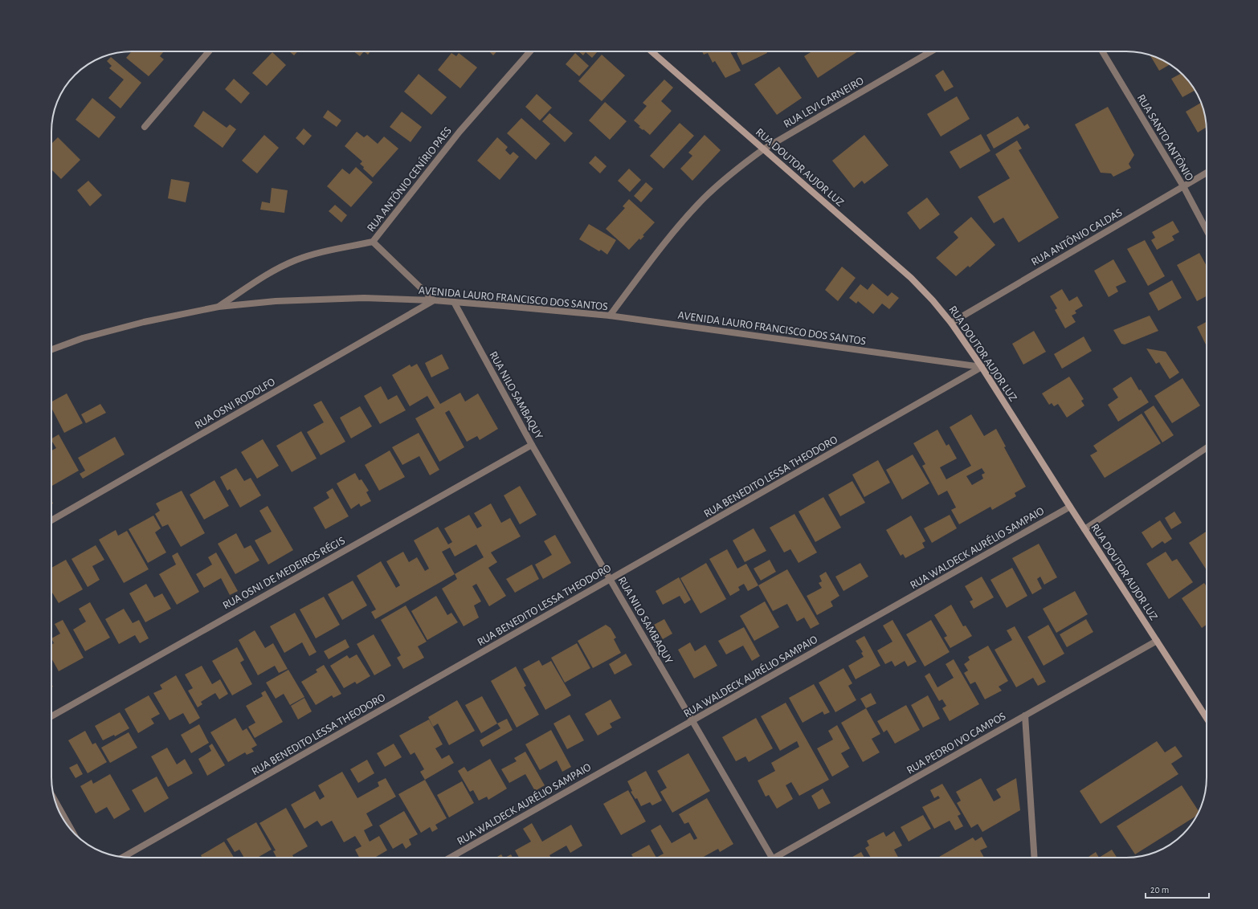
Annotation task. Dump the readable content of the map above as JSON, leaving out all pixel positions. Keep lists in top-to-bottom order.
{
  "streets": {
    "street": [
      "RUA LEVI CARNEIRO",
      "RUA SANTO ANTÔNIO",
      "RUA DOUTOR AUJOR LUZ",
      "RUA ANTÔNIO CENÍRIO PAES",
      "RUA ANTÔNIO CALDAS",
      "AVENIDA LAURO FRANCISCO DOS SANTOS",
      "RUA NILO SAMBAQUY",
      "RUA OSNI RODOLFO",
      "RUA BENEDITO LESSA THEODORO",
      "RUA WALDECK AURÉLIO SAMPAIO",
      "RUA OSNI DE MEDEIROS RÉGIS",
      "RUA PEDRO IVO CAMPOS"
    ]
  },
  "crossings": [
    ["RUA LEVI CARNEIRO", "RUA DOUTOR AUJOR LUZ"],
    ["RUA LEVI CARNEIRO", "AVENIDA LAURO FRANCISCO DOS SANTOS"],
    ["RUA SANTO ANTÔNIO", "RUA ANTÔNIO CALDAS"],
    ["RUA DOUTOR AUJOR LUZ", "RUA ANTÔNIO CALDAS"],
    ["RUA DOUTOR AUJOR LUZ", "AVENIDA LAURO FRANCISCO DOS SANTOS"],
    ["RUA DOUTOR AUJOR LUZ", "RUA BENEDITO LESSA THEODORO"],
    ["RUA DOUTOR AUJOR LUZ", "RUA WALDECK AURÉLIO SAMPAIO"],
    ["RUA DOUTOR AUJOR LUZ", "RUA PEDRO IVO CAMPOS"],
    ["RUA ANTÔNIO CENÍRIO PAES", "AVENIDA LAURO FRANCISCO DOS SANTOS"],
    ["AVENIDA LAURO FRANCISCO DOS SANTOS", "RUA NILO SAMBAQUY"],
    ["AVENIDA LAURO FRANCISCO DOS SANTOS", "RUA OSNI RODOLFO"],
    ["AVENIDA LAURO FRANCISCO DOS SANTOS", "RUA BENEDITO LESSA THEODORO"],
    ["RUA NILO SAMBAQUY", "RUA BENEDITO LESSA THEODORO"],
    ["RUA NILO SAMBAQUY", "RUA WALDECK AURÉLIO SAMPAIO"],
    ["RUA NILO SAMBAQUY", "RUA OSNI DE MEDEIROS RÉGIS"]
  ],
  "scale_bar": "20 m"
}
